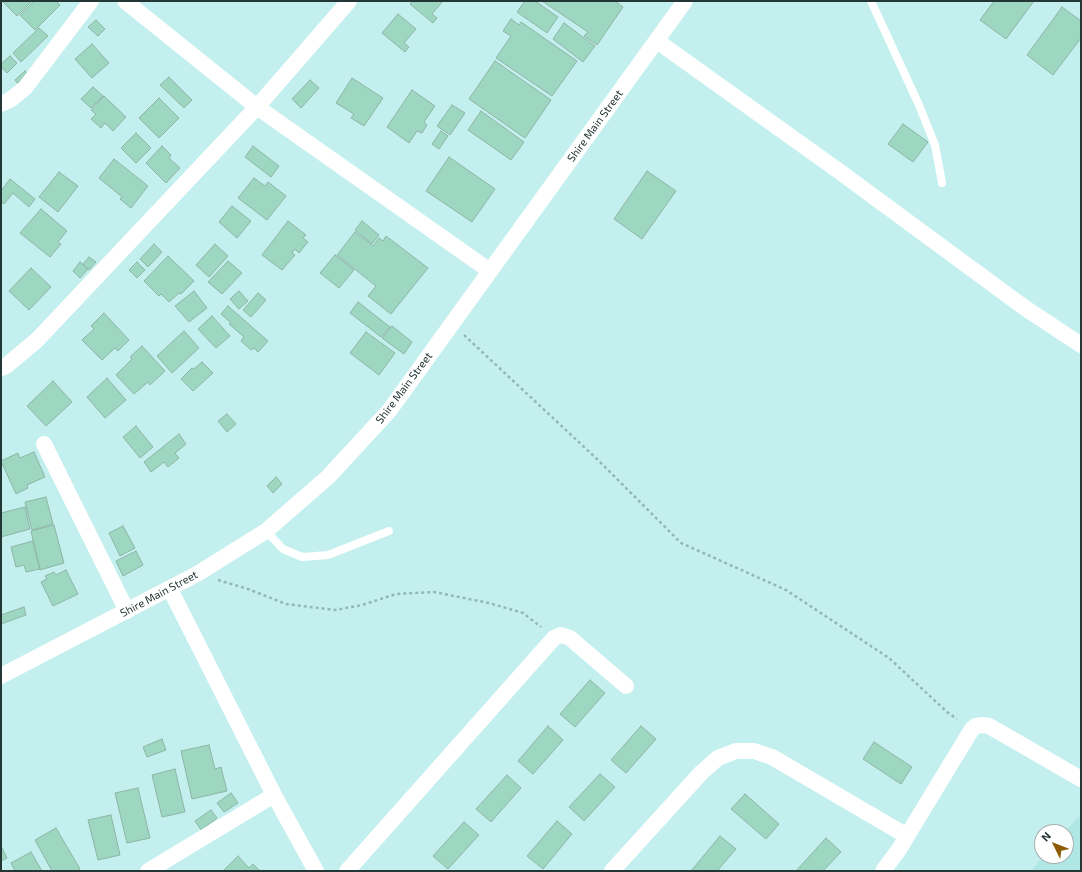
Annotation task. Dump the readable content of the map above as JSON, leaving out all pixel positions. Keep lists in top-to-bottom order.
{
  "streets": {
    "street": ["Shire Main Street"]
  },
  "north": "top left"
}
